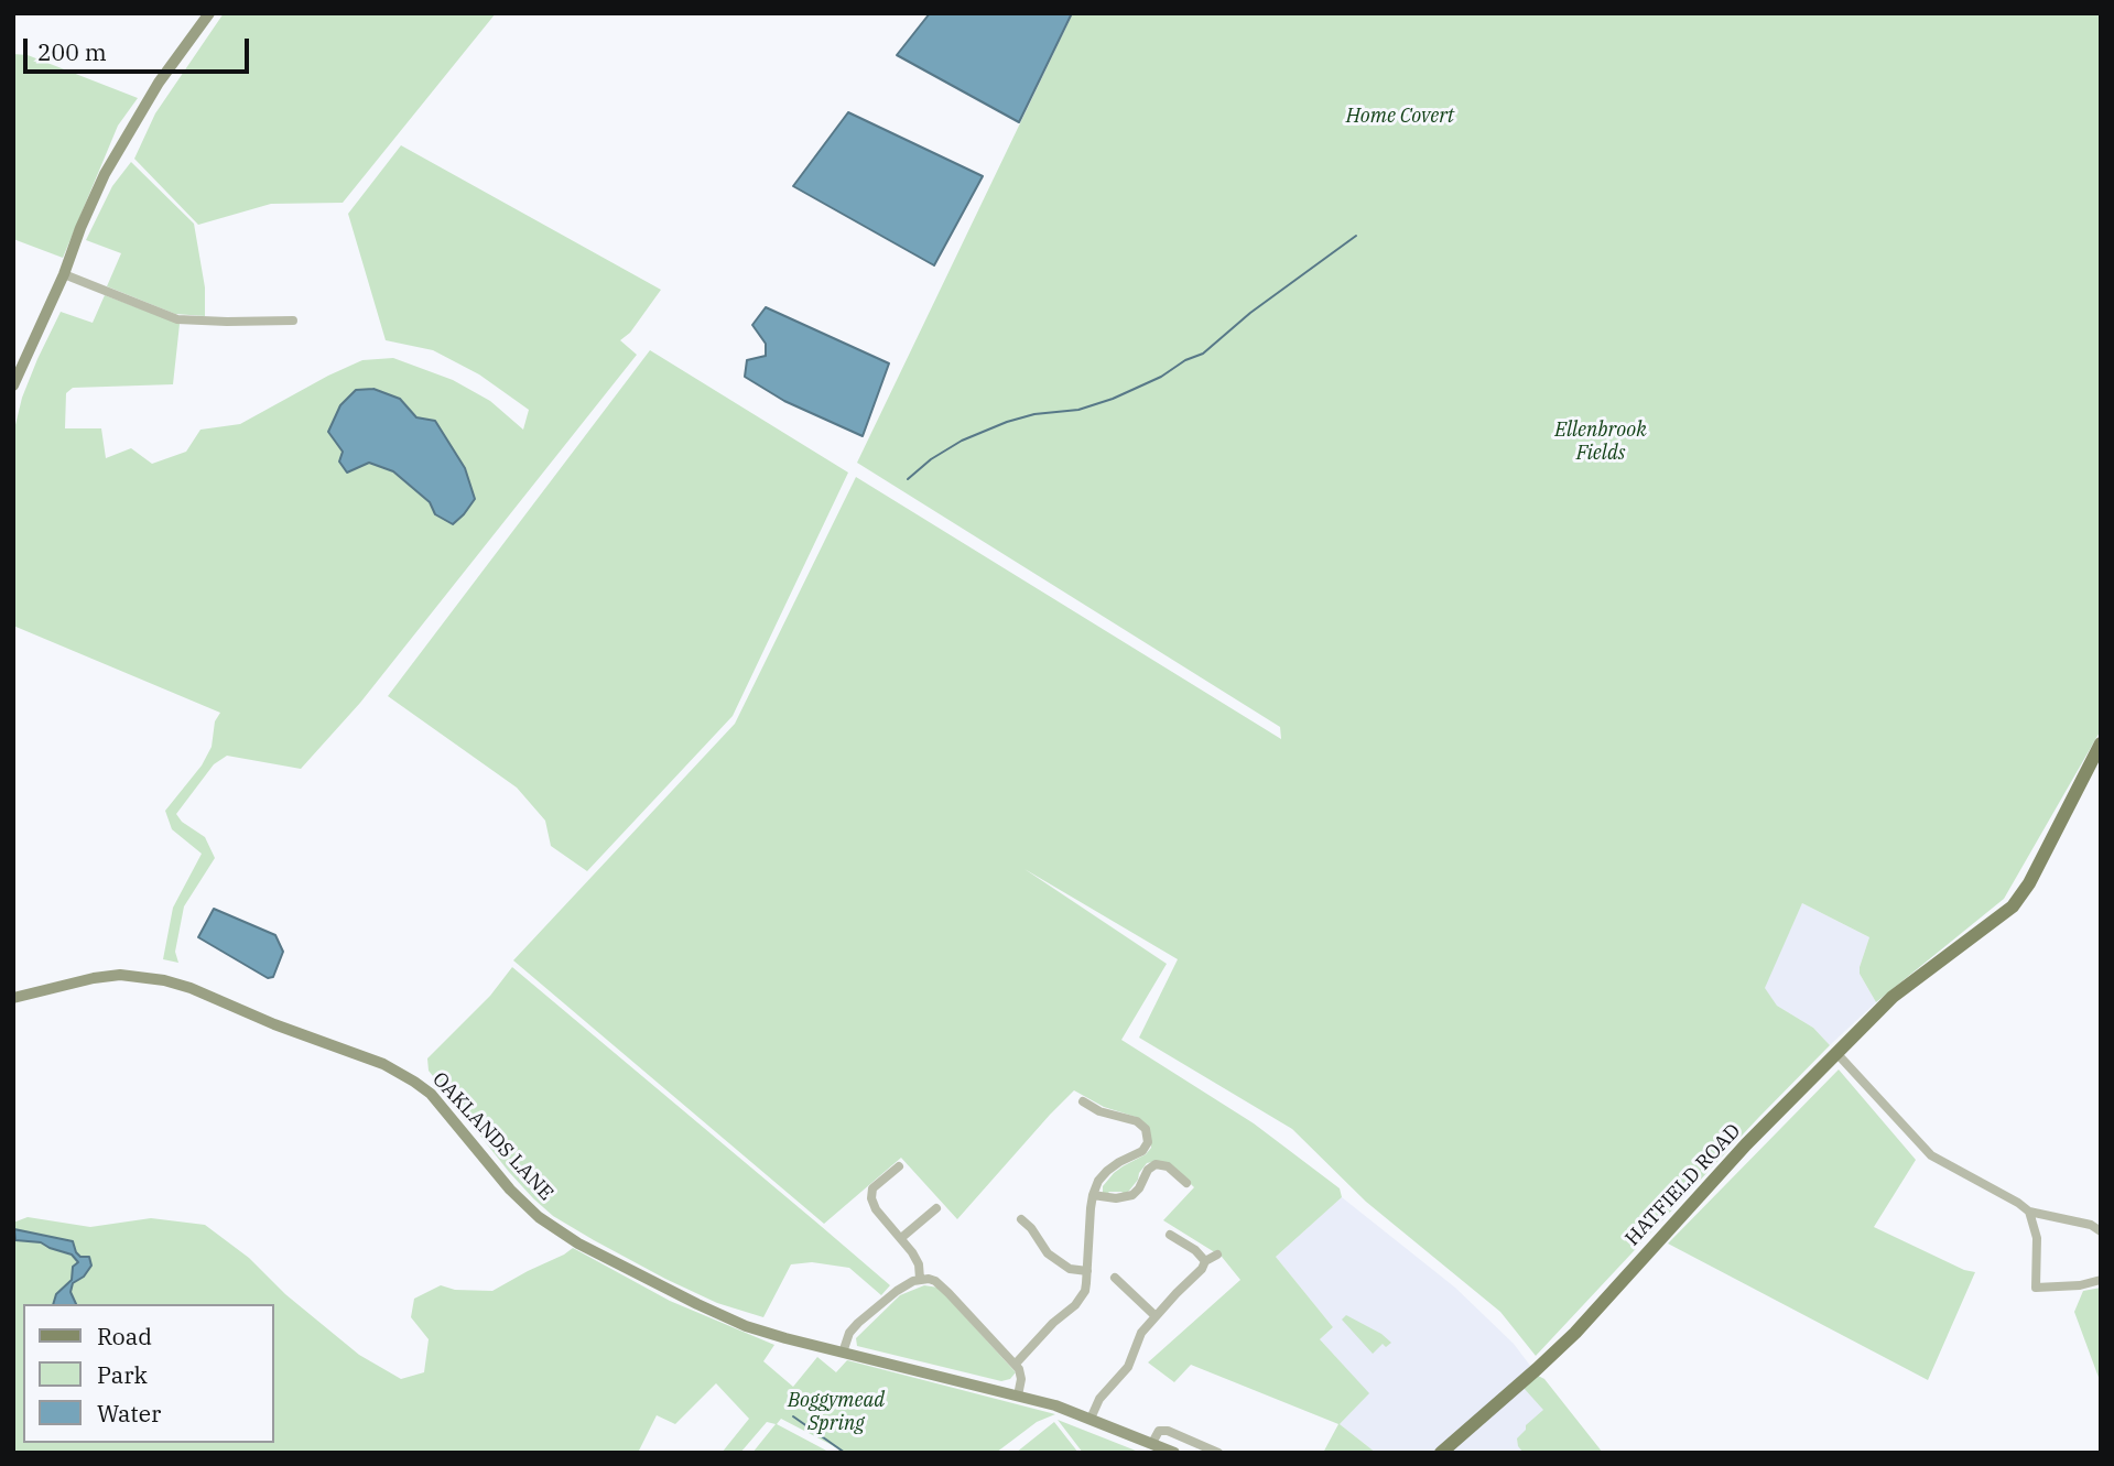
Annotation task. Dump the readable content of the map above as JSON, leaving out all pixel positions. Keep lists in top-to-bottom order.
{
  "streets": {
    "main road": ["HATFIELD ROAD"],
    "street": ["OAKLANDS LANE"]
  },
  "parks": ["Home Covert", "Ellenbrook Fields", "Boggymead Spring"],
  "legend": ["Road", "Park", "Water"],
  "scale_bar": "200 m"
}
